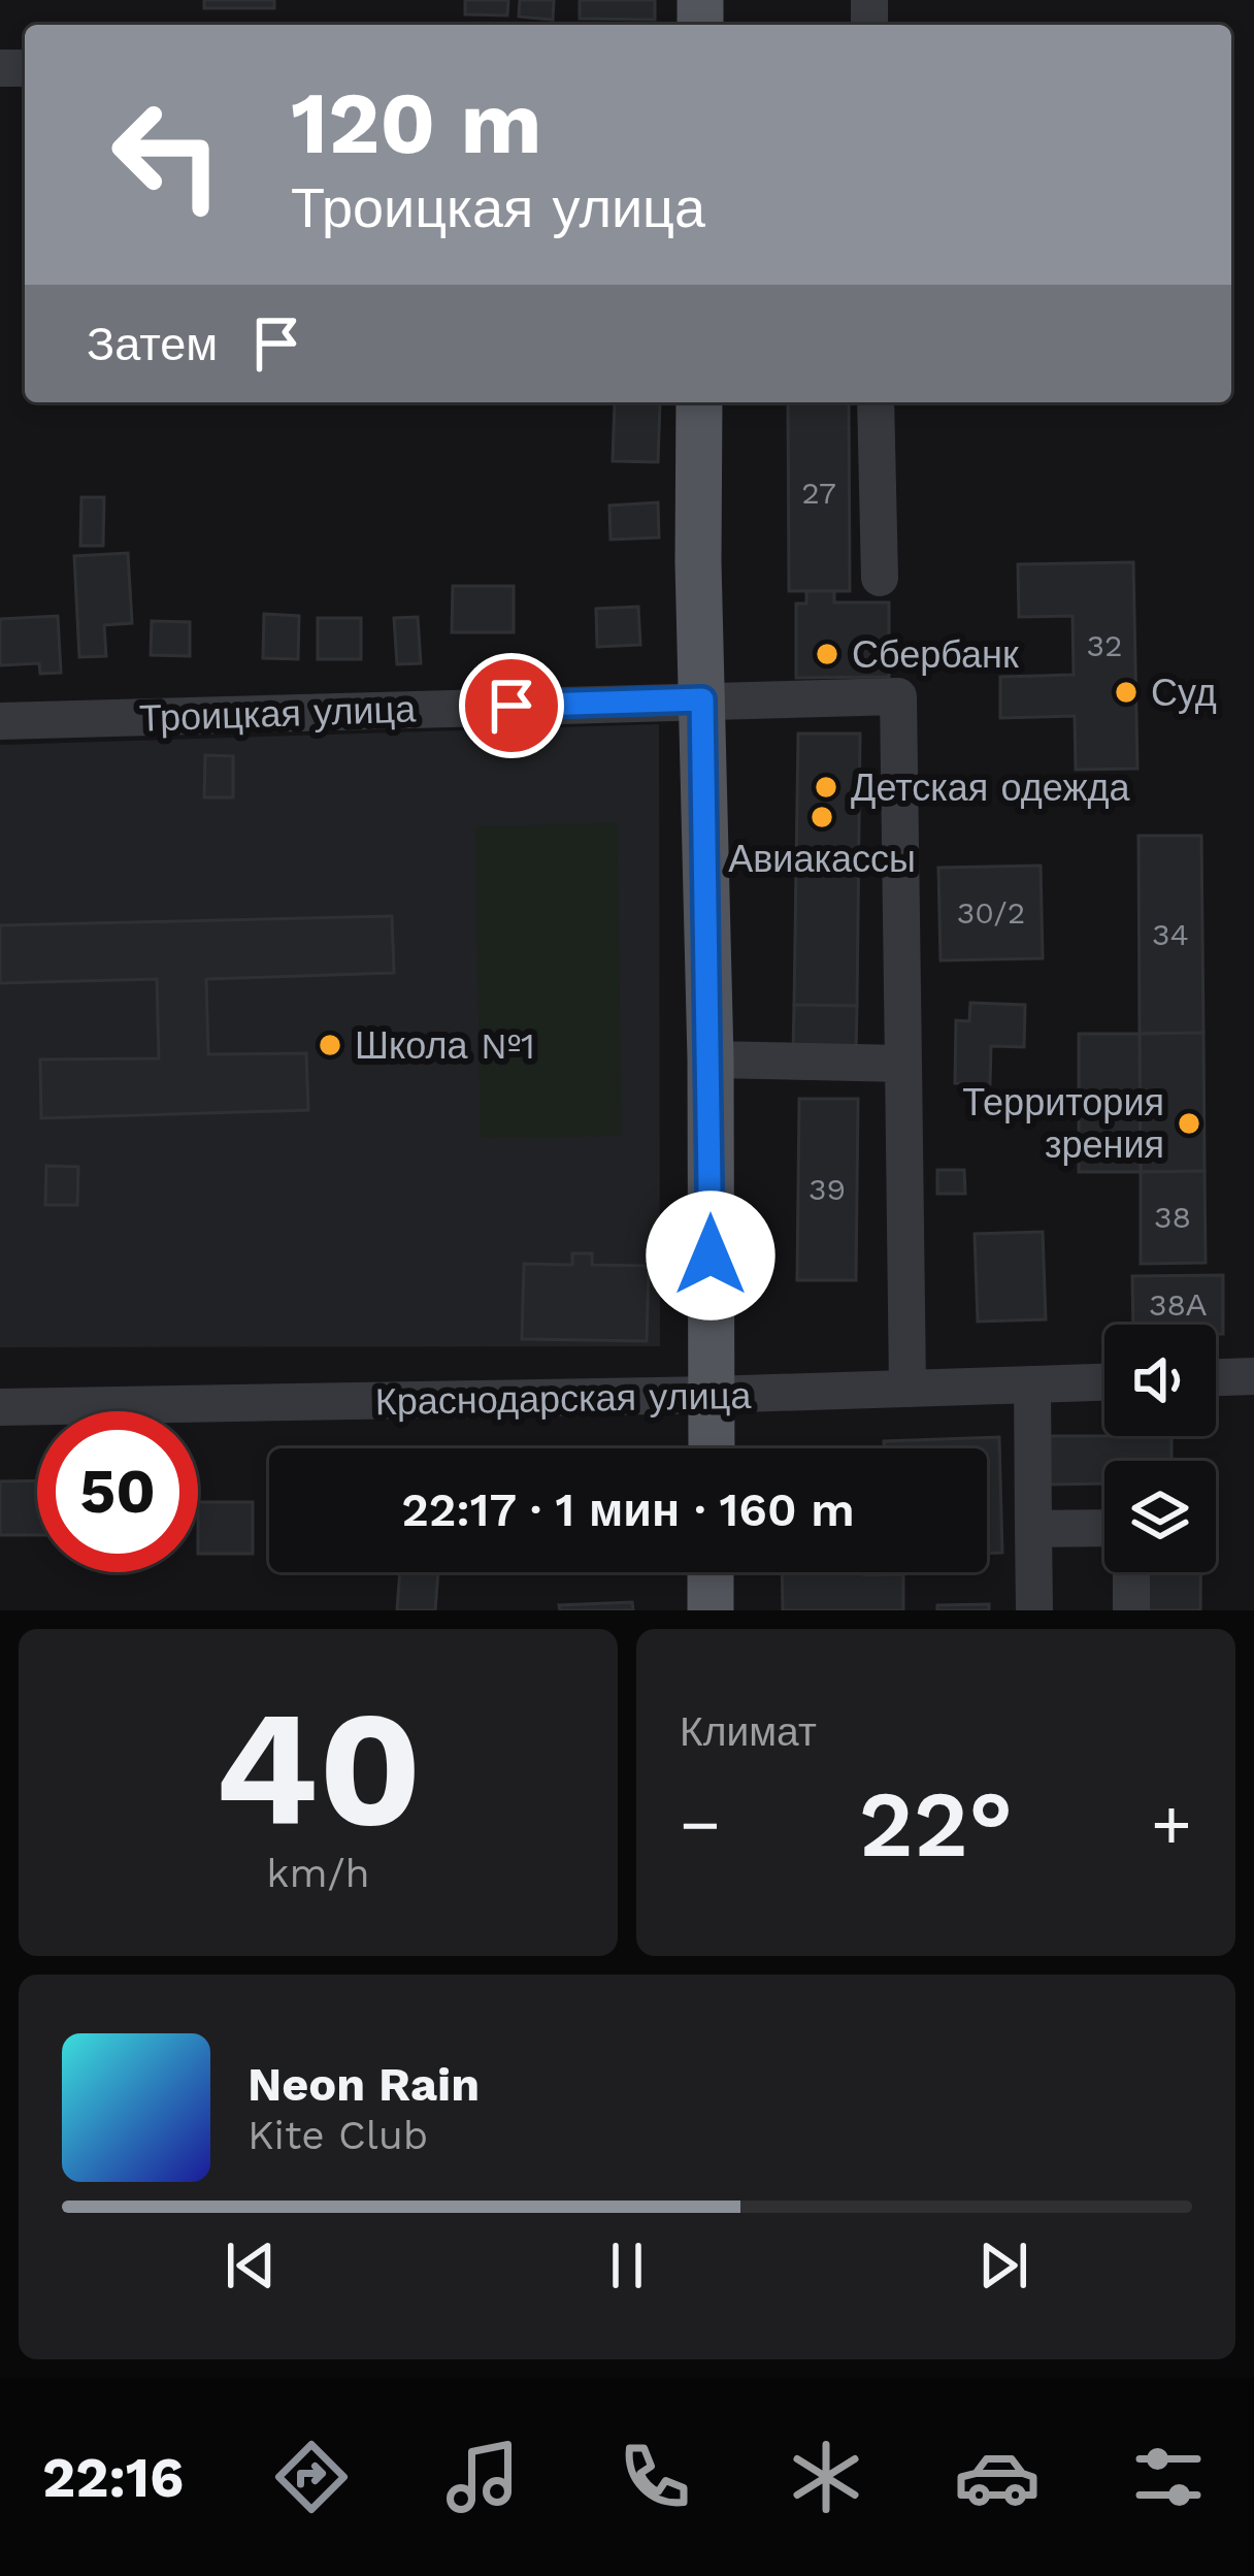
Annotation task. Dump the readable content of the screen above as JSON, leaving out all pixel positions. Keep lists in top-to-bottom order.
{
  "streets": {
    "street": ["Троицкая улица", "Краснодарская улица"]
  },
  "places": [
    "Сбербанк",
    "Суд",
    "Детская одежда",
    "Авиакассы",
    "Школа №1",
    "Территория зрения"
  ],
  "house_numbers": [
    "27",
    "32",
    "30/2",
    "34",
    "39",
    "38",
    "38А"
  ],
  "page": {
    "turn": ["120 m", "Троицкая улица"],
    "then": "Затем",
    "limit": "50",
    "trip": "22:17 · 1 мин · 160 m",
    "tile": [
      ["40", "km/h"],
      "Климат"
    ],
    "heat": ["−", "22°", "+"],
    "song": ["Neon Rain", "Kite Club"],
    "tabs": "22:16"
  }
}
